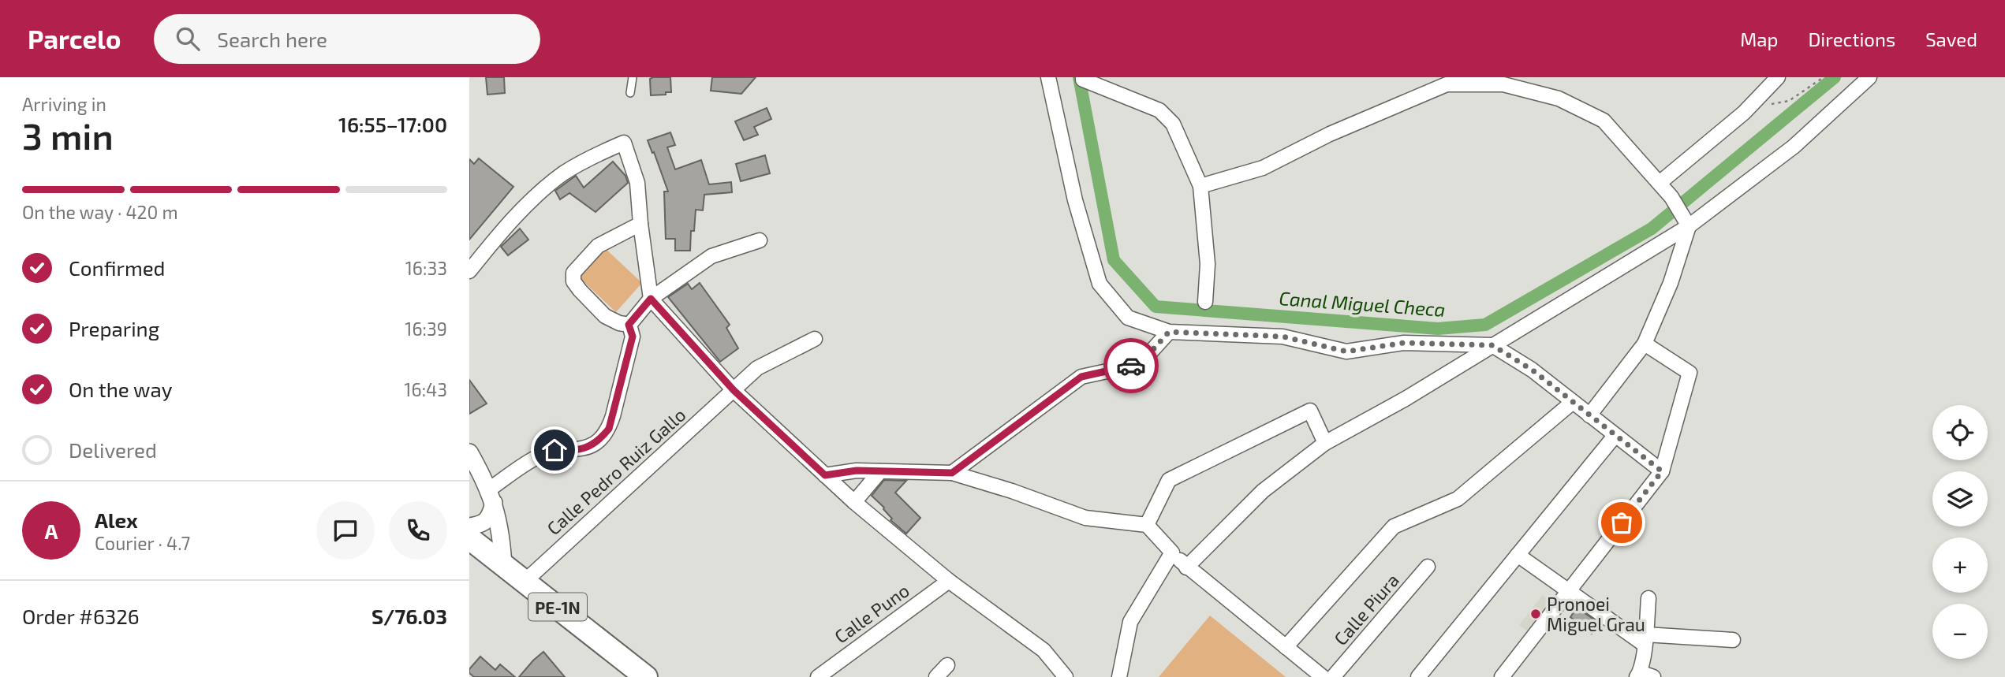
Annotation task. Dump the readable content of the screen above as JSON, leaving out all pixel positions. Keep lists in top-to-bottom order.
{
  "streets": {
    "highway": ["PE-1N"],
    "street": ["Calle Pedro Ruiz Gallo", "Calle Piura", "Calle Puno"]
  },
  "crossings": [
    ["Calle Pedro Ruiz Gallo", "PE-1N"]
  ],
  "water": ["Canal Miguel Checa"],
  "places": ["Pronoei Miguel Grau"],
  "page": {
    "header": "Parcelo",
    "search": "Search here",
    "nav": ["Map", "Directions", "Saved"],
    "heading": ["3 min", "Arriving in", "16:55–17:00"],
    "panel": [
      "Alex",
      "Courier · 4.7",
      "Order #6326",
      "S/76.03"
    ],
    "bar": "On the way · 420 m",
    "list": [
      ["Confirmed", "16:33"],
      ["Preparing", "16:39"],
      ["On the way", "16:43"],
      "Delivered"
    ],
    "map_buttons": ["+", "−"],
    "round": "A"
  }
}
